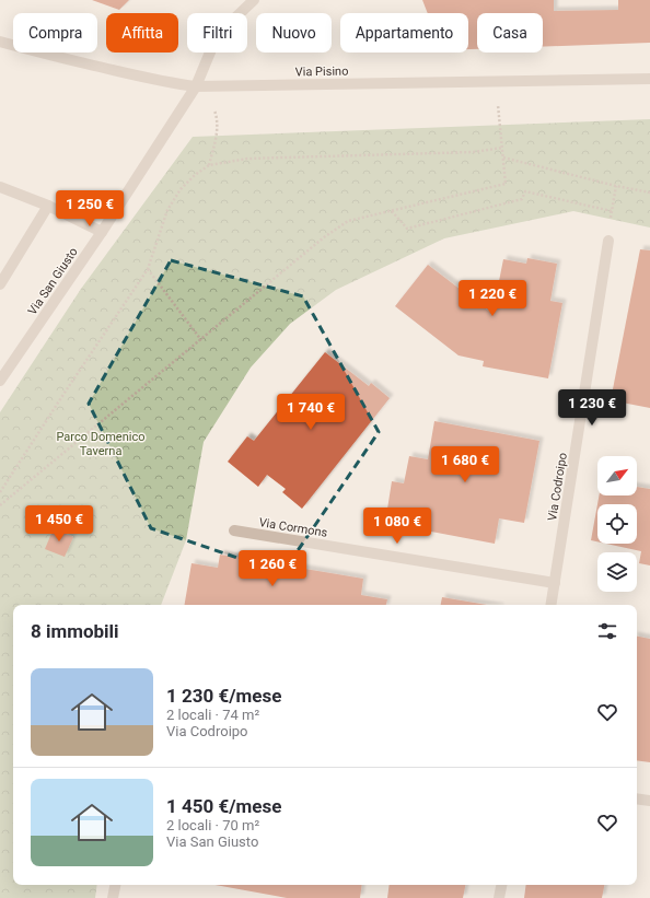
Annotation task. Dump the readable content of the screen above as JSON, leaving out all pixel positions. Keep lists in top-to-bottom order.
{
  "streets": {
    "street": [
      "Via Pisino",
      "Via San Giusto",
      "Via Codroipo",
      "Via Cormons"
    ]
  },
  "crossings": [
    ["Via Pisino", "Via San Giusto"],
    ["Via Codroipo", "Via Cormons"]
  ],
  "parks": ["Parco Domenico Taverna"],
  "north": "top right",
  "page": {
    "chip": [
      "Compra",
      "Affitta",
      "Filtri",
      "Nuovo",
      "Appartamento",
      "Casa"
    ],
    "price": [
      "1 250 €",
      "1 220 €",
      "1 230 €",
      "1 740 €",
      "1 680 €",
      "1 450 €",
      "1 080 €",
      "1 260 €"
    ],
    "heading": "8 immobili",
    "list": [
      {
        "name": "1 230 €/mese",
        "note": "2 locali · 74 m² · Via Codroipo"
      },
      {
        "name": "1 450 €/mese",
        "note": "2 locali · 70 m² · Via San Giusto"
      }
    ]
  }
}
